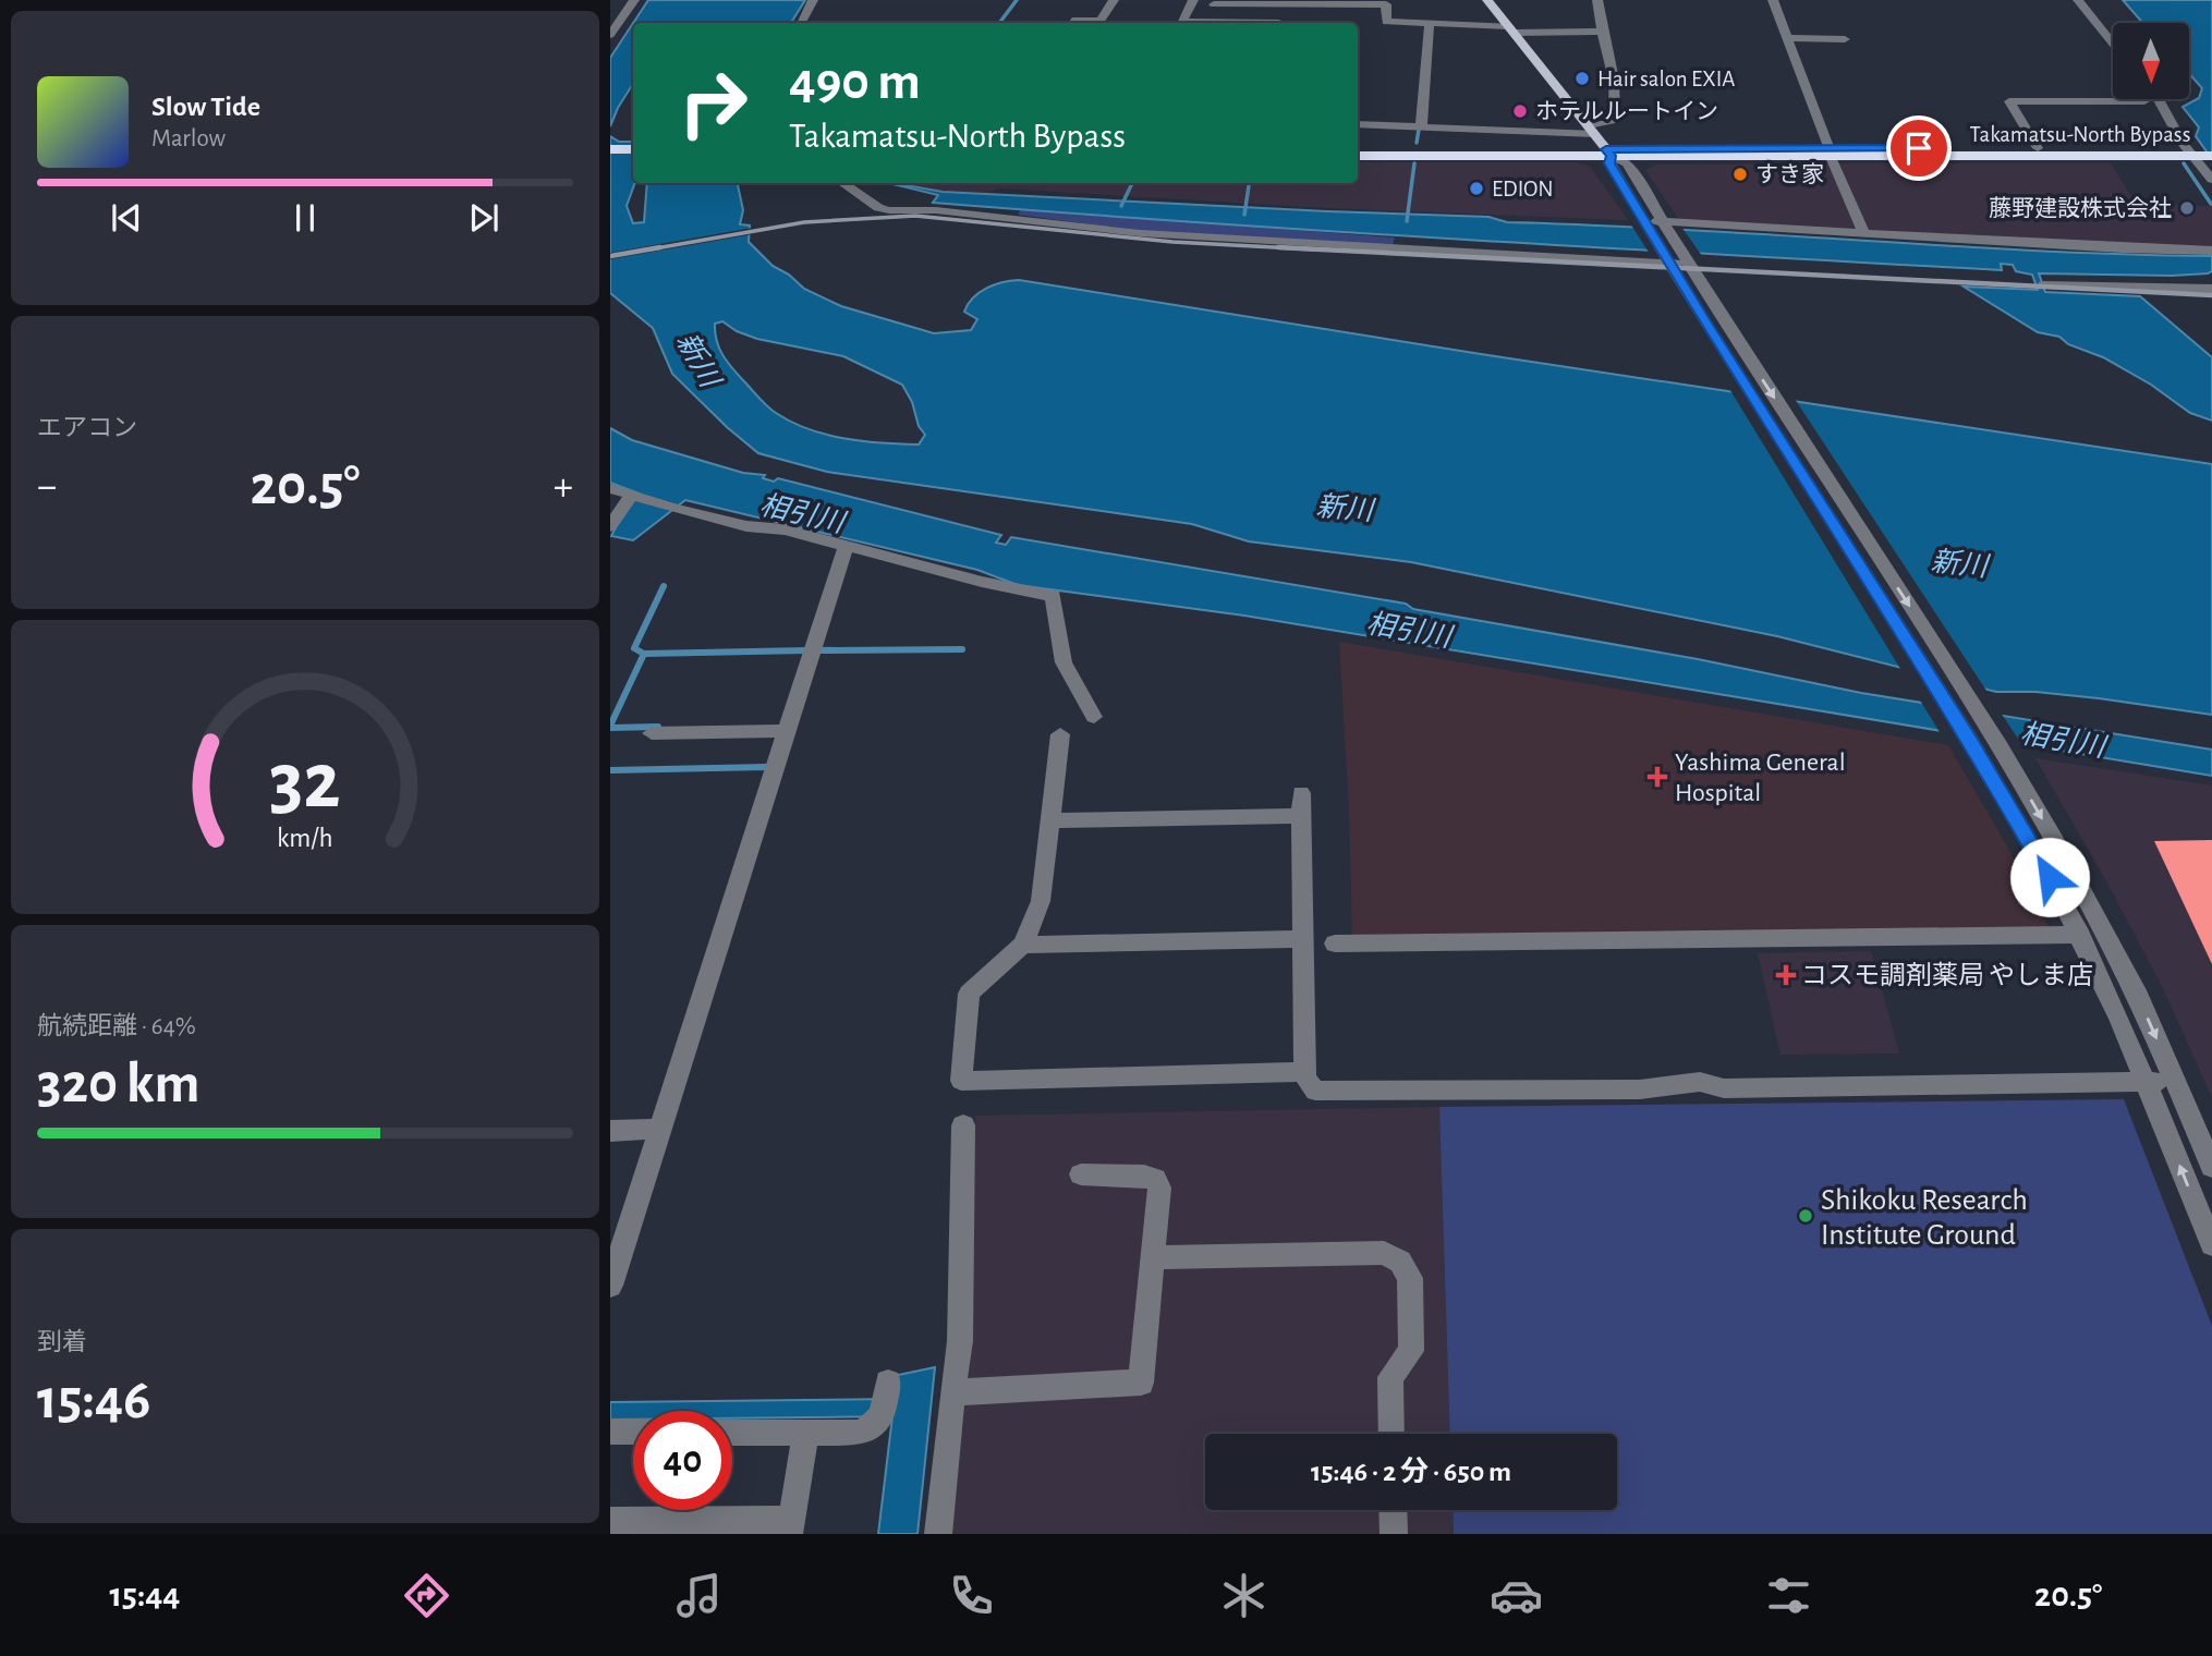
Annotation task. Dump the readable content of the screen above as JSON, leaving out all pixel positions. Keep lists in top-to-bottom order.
{
  "streets": {
    "highway": ["Takamatsu-North Bypass"]
  },
  "water": ["新川", "相引川"],
  "places": {
    "other": [
      "Hair salon EXIA",
      "ホテルルートイン",
      "すき家",
      "EDION",
      "藤野建設株式会社",
      "Shikoku Research Institute Ground"
    ],
    "health": ["Yashima General Hospital", "コスモ調剤薬局 やしま店"]
  },
  "north": "bottom",
  "page": {
    "turn": ["490 m", "Takamatsu-North Bypass"],
    "song": ["Slow Tide", "Marlow"],
    "tile": [
      "エアコン",
      ["航続距離 · 64%", "320 km"],
      ["到着", "15:46"]
    ],
    "heat": ["−", "20.5°", "+"],
    "limit": "40",
    "trip": "15:46 · 2 分 · 650 m",
    "tabs": ["15:44", "20.5°"],
    "gauge": ["32", "km/h"]
  }
}
